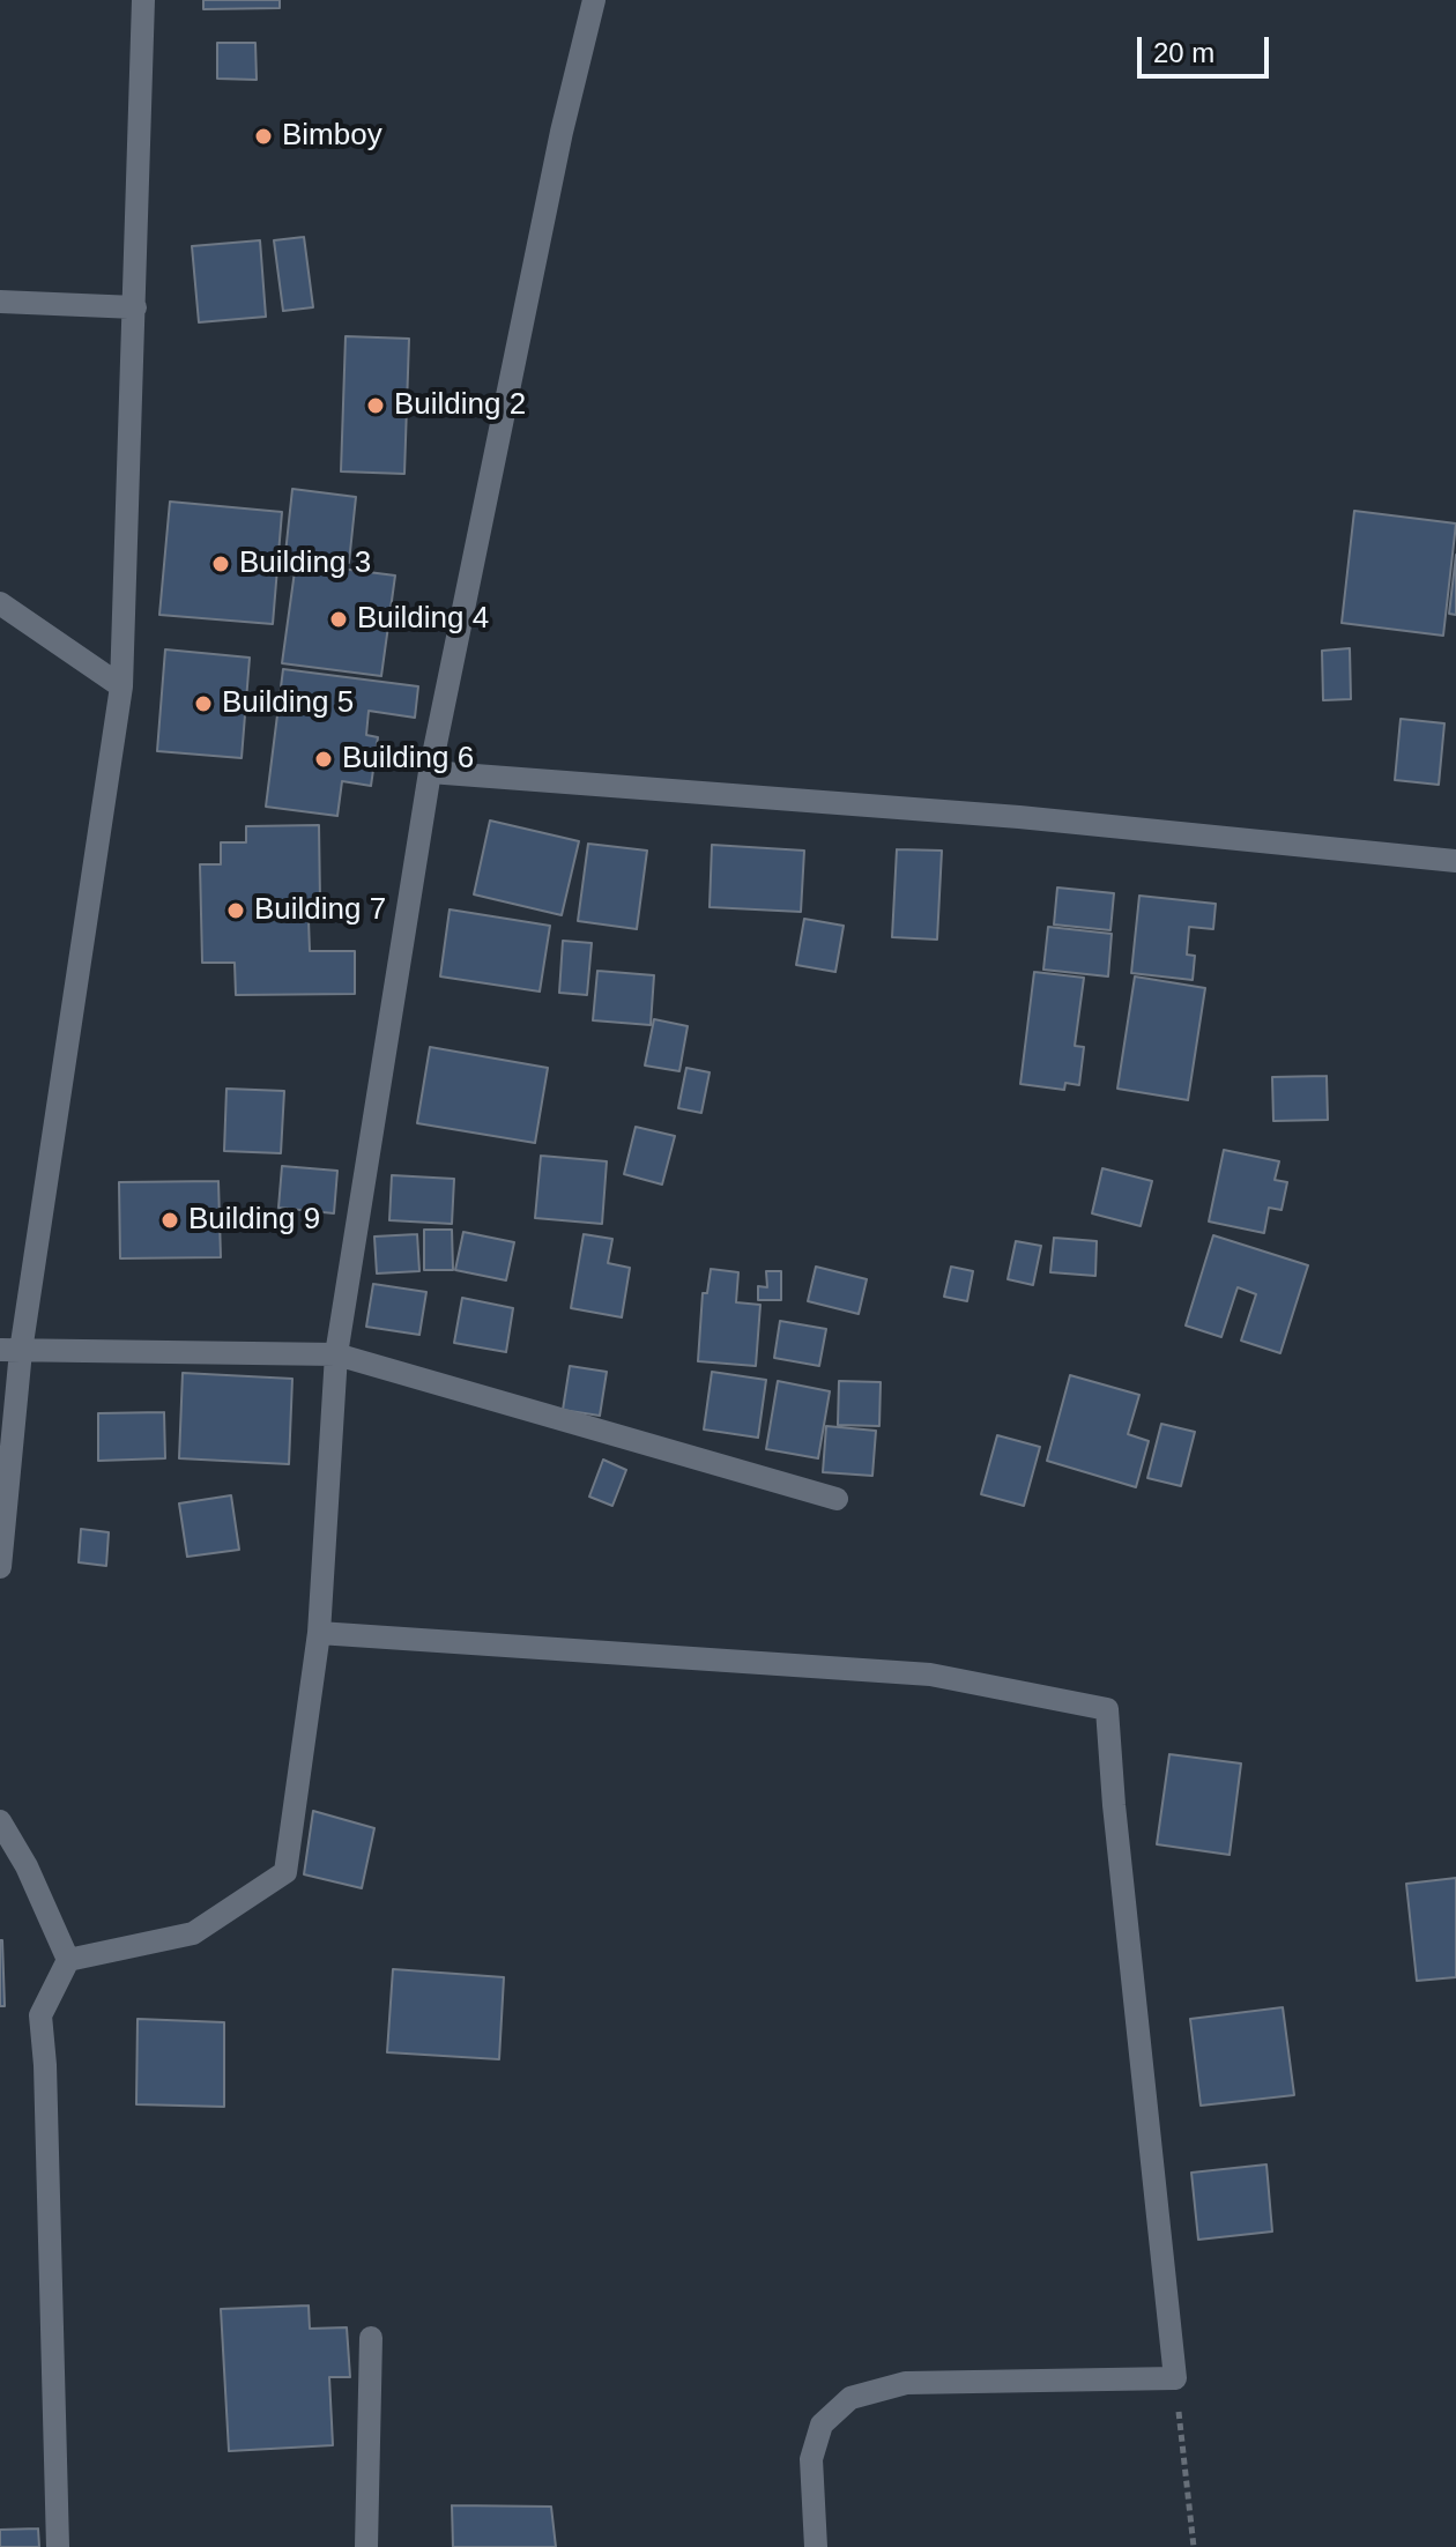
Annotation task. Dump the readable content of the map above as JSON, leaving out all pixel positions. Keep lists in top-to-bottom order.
{
  "places": [
    "Bimboy",
    "Building 2",
    "Building 3",
    "Building 4",
    "Building 5",
    "Building 6",
    "Building 7",
    "Building 9"
  ],
  "scale_bar": "20 m"
}
